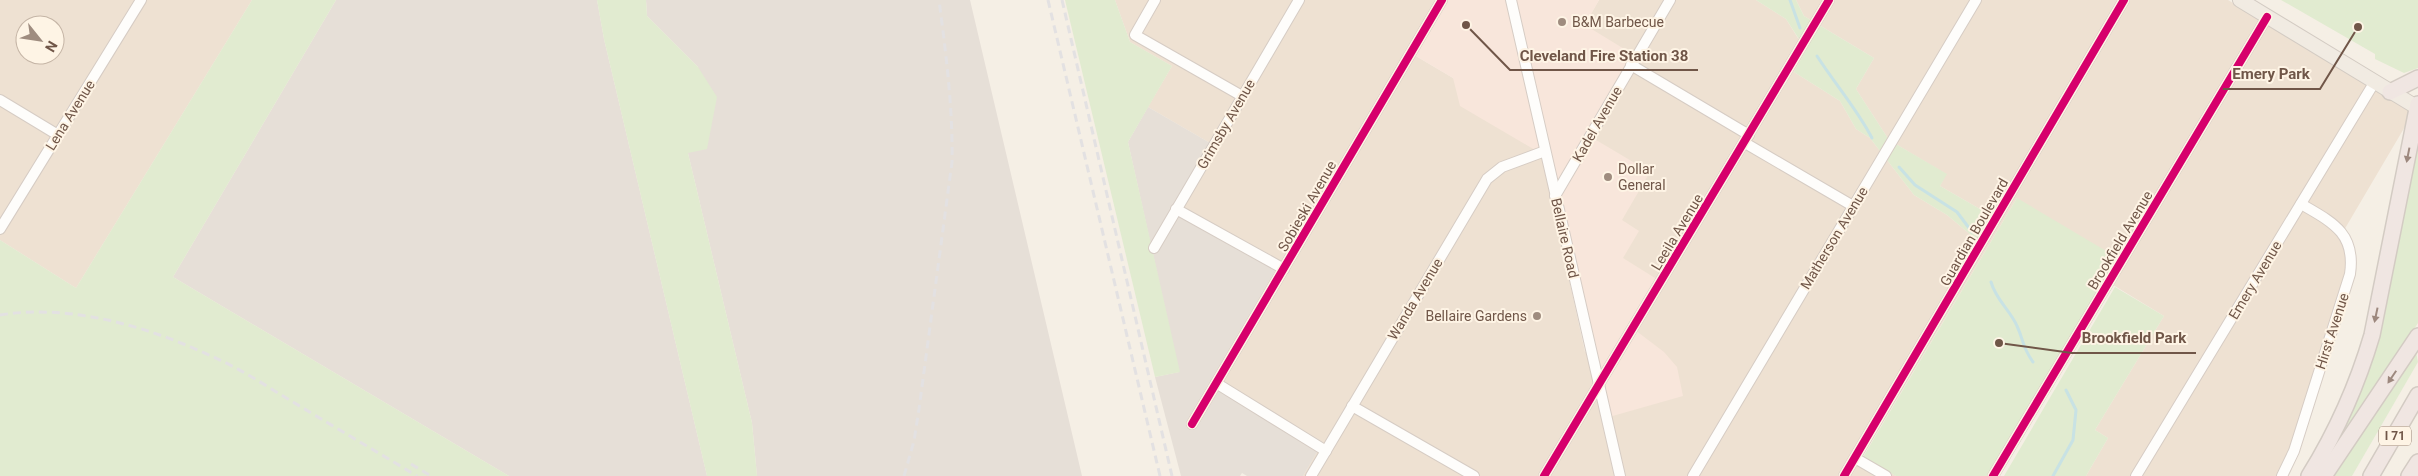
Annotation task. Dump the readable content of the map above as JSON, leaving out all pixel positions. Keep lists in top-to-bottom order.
{
  "streets": {
    "highway": ["I 71"],
    "street": [
      "Lena Avenue",
      "Grimsby Avenue",
      "Kadel Avenue",
      "Sobieski Avenue",
      "Leeila Avenue",
      "Guardian Boulevard",
      "Bellaire Road",
      "Matherson Avenue",
      "Brookfield Avenue",
      "Emery Avenue",
      "Wanda Avenue",
      "Hirst Avenue"
    ]
  },
  "crossings": [
    ["Kadel Avenue", "Bellaire Road"],
    ["Leeila Avenue", "Bellaire Road"],
    ["Bellaire Road", "Wanda Avenue"],
    ["Emery Avenue", "Hirst Avenue"]
  ],
  "places": [
    "B&M Barbecue",
    "Cleveland Fire Station 38",
    "Emery Park",
    "Dollar General",
    "Bellaire Gardens",
    "Brookfield Park"
  ],
  "north": "bottom right"
}
